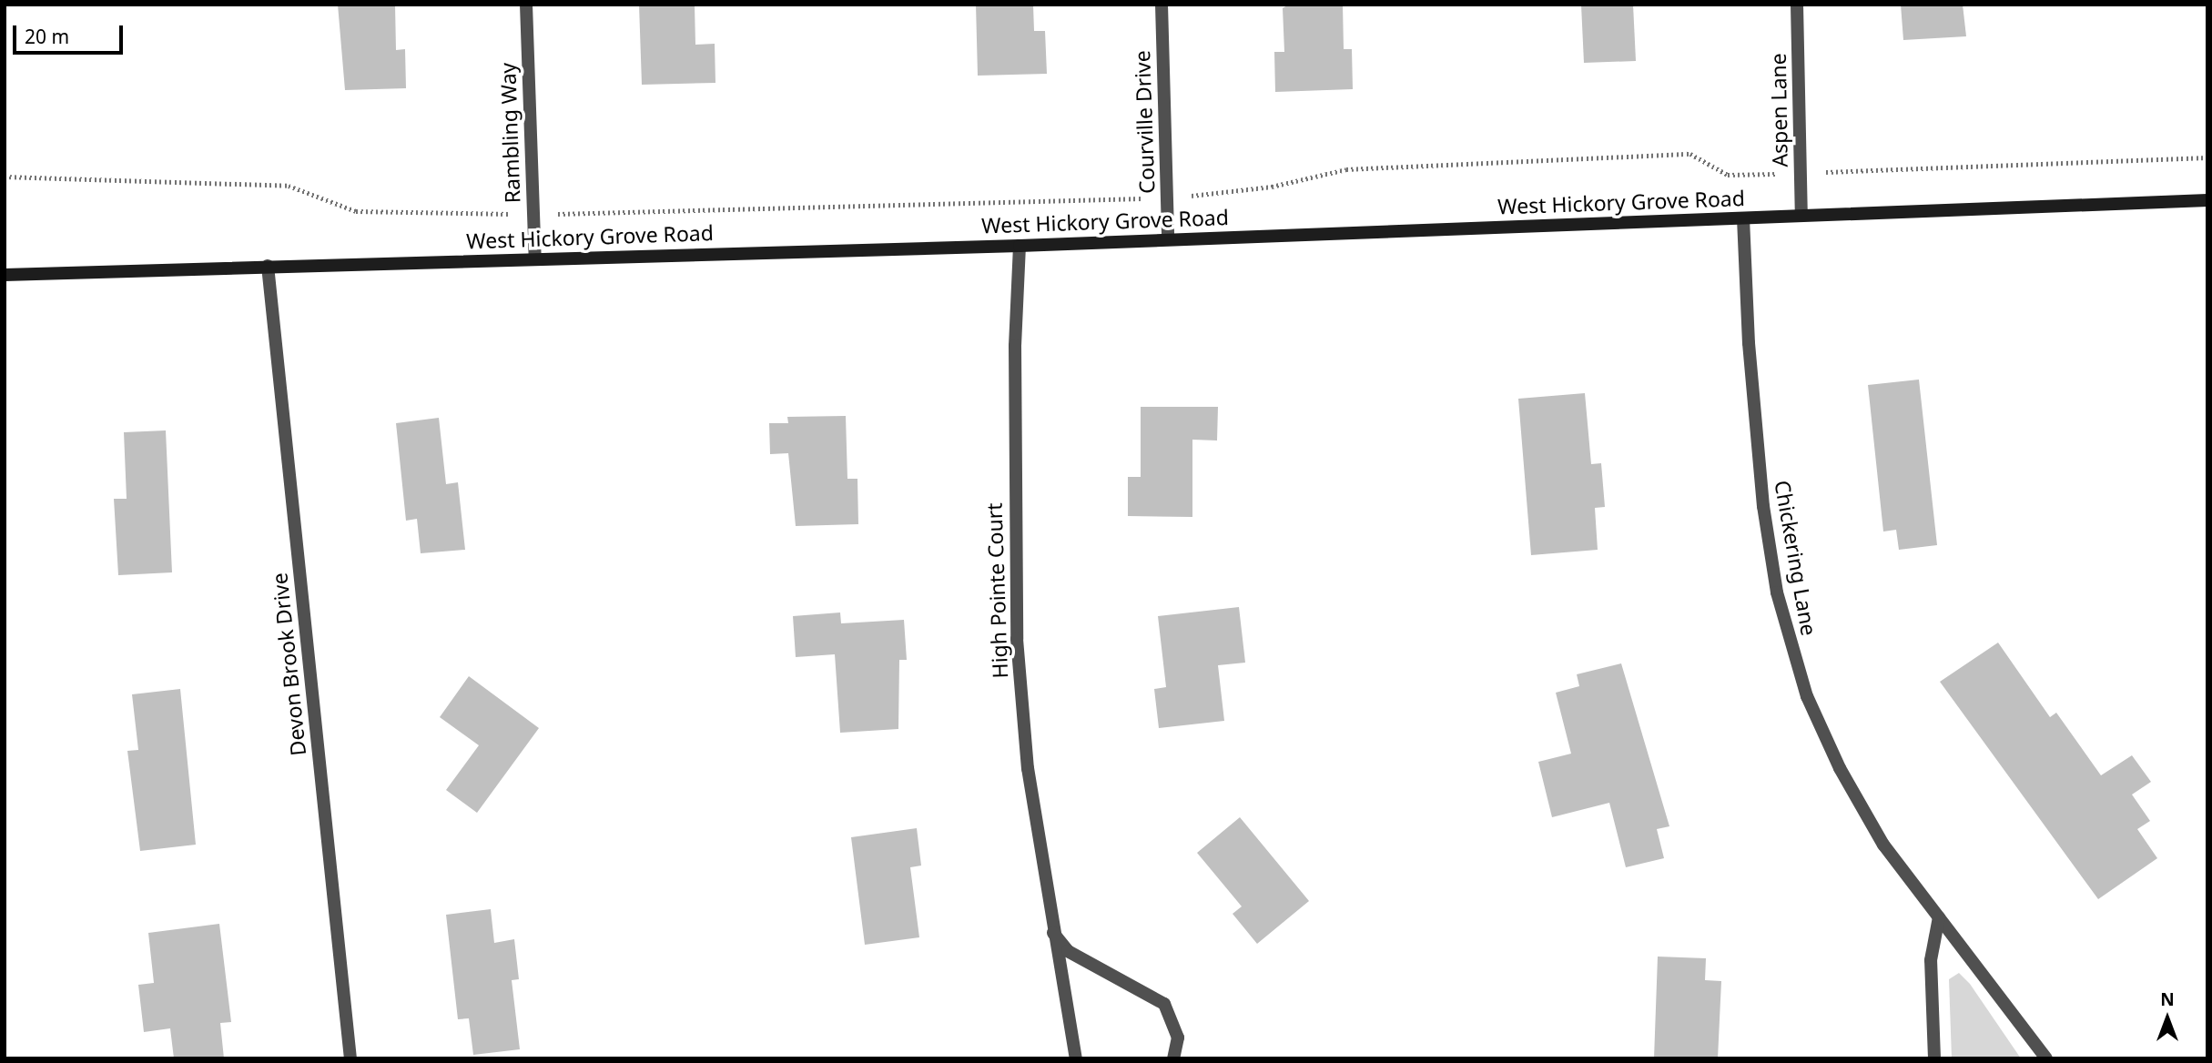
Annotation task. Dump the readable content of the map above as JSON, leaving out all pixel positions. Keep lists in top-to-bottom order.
{
  "streets": {
    "street": [
      "Aspen Lane",
      "Courville Drive",
      "Rambling Way",
      "West Hickory Grove Road",
      "Chickering Lane",
      "High Pointe Court",
      "Devon Brook Drive"
    ]
  },
  "crossings": [
    ["Aspen Lane", "West Hickory Grove Road"],
    ["Courville Drive", "West Hickory Grove Road"],
    ["Rambling Way", "West Hickory Grove Road"],
    ["West Hickory Grove Road", "Chickering Lane"],
    ["West Hickory Grove Road", "High Pointe Court"],
    ["West Hickory Grove Road", "Devon Brook Drive"]
  ],
  "scale_bar": "20 m",
  "north": "top"
}
